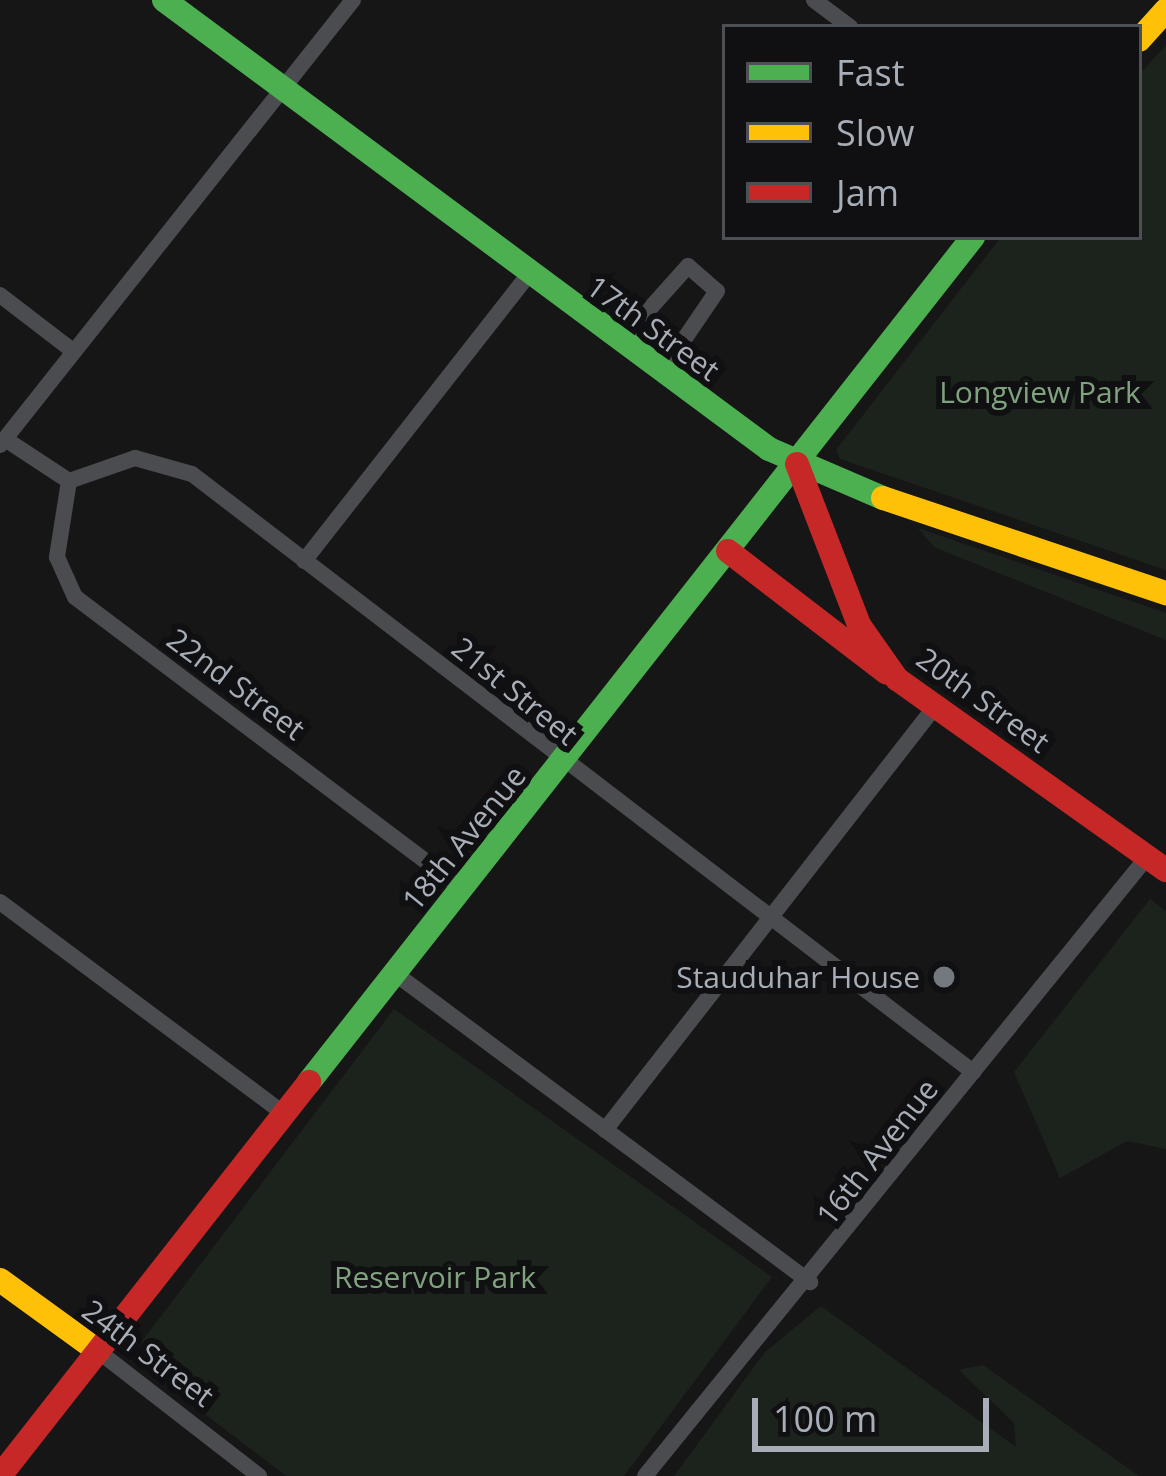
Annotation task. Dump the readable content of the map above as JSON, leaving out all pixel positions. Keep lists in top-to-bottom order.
{
  "streets": {
    "street": [
      "17th Street",
      "22nd Street",
      "21st Street",
      "20th Street",
      "18th Avenue",
      "16th Avenue",
      "24th Street"
    ]
  },
  "crossings": [
    ["17th Street", "20th Street"],
    ["17th Street", "18th Avenue"],
    ["22nd Street", "21st Street"],
    ["22nd Street", "18th Avenue"],
    ["21st Street", "18th Avenue"],
    ["21st Street", "16th Avenue"],
    ["20th Street", "18th Avenue"],
    ["20th Street", "16th Avenue"],
    ["18th Avenue", "24th Street"]
  ],
  "parks": ["Longview Park", "Reservoir Park"],
  "places": ["Stauduhar House"],
  "legend": ["Fast", "Slow", "Jam"],
  "scale_bar": "100 m"
}
